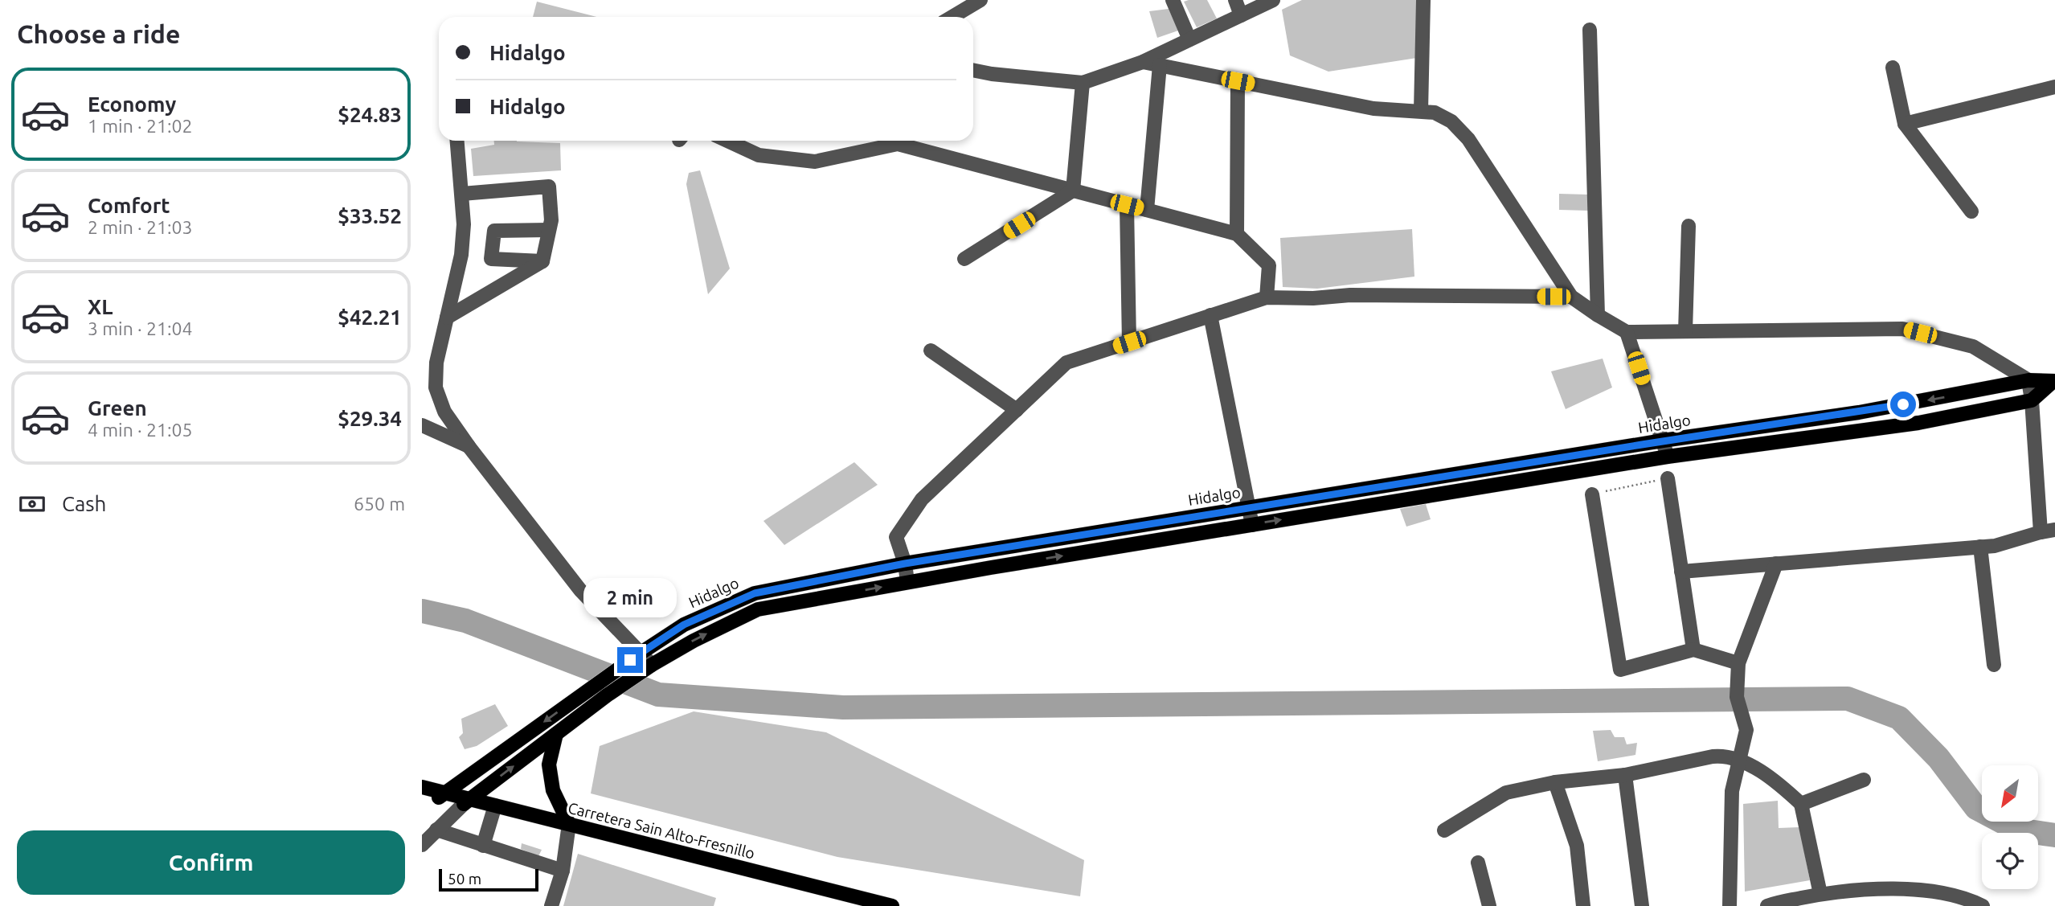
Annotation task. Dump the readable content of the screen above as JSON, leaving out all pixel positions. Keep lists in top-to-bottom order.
{
  "streets": {
    "main road": ["Hidalgo", "Carretera Sain Alto-Fresnillo"]
  },
  "scale_bar": "50 m",
  "north": "bottom left",
  "page": {
    "heading": "Choose a ride",
    "banner": ["Hidalgo", "Hidalgo"],
    "list": [
      {
        "name": "Economy",
        "note": "1 min · 21:02",
        "value": "$24.83"
      },
      {
        "name": "Comfort",
        "note": "2 min · 21:03",
        "value": "$33.52"
      },
      {
        "name": "XL",
        "note": "3 min · 21:04",
        "value": "$42.21"
      },
      {
        "name": "Green",
        "note": "4 min · 21:05",
        "value": "$29.34"
      }
    ],
    "pay": ["Cash", "650 m"],
    "bubble": "2 min",
    "buttons": "Confirm",
    "scale": "50 m"
  }
}
